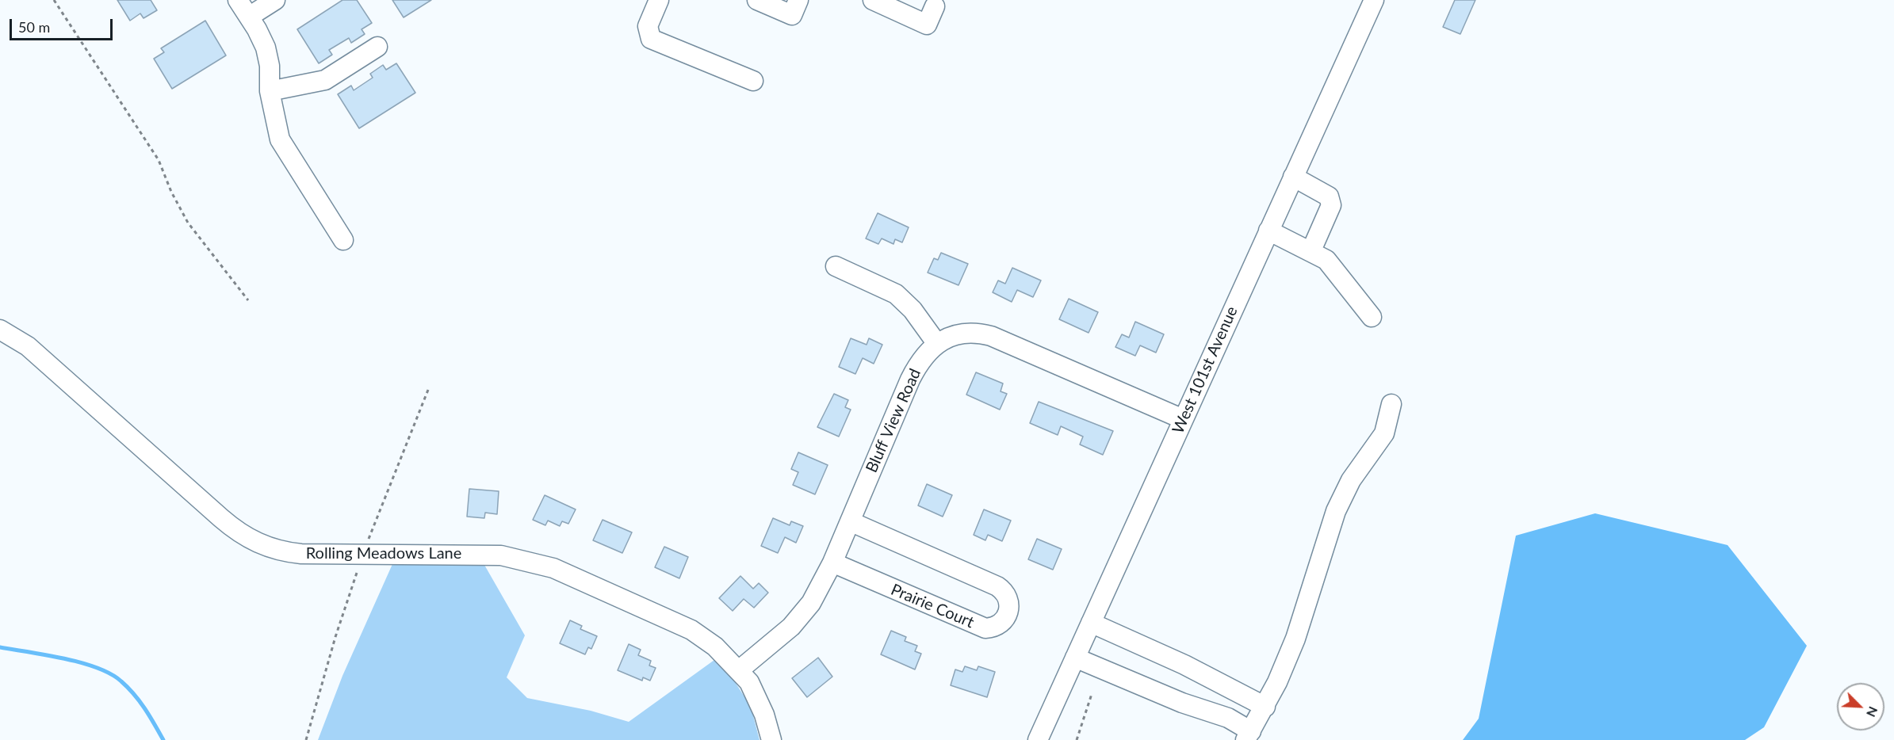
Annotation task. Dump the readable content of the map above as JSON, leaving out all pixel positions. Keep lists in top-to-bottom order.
{
  "streets": {
    "street": [
      "West 101st Avenue",
      "Bluff View Road",
      "Rolling Meadows Lane",
      "Prairie Court"
    ]
  },
  "crossings": [
    ["West 101st Avenue", "Bluff View Road"],
    ["Bluff View Road", "Rolling Meadows Lane"],
    ["Bluff View Road", "Prairie Court"]
  ],
  "scale_bar": "50 m",
  "north": "bottom right"
}
